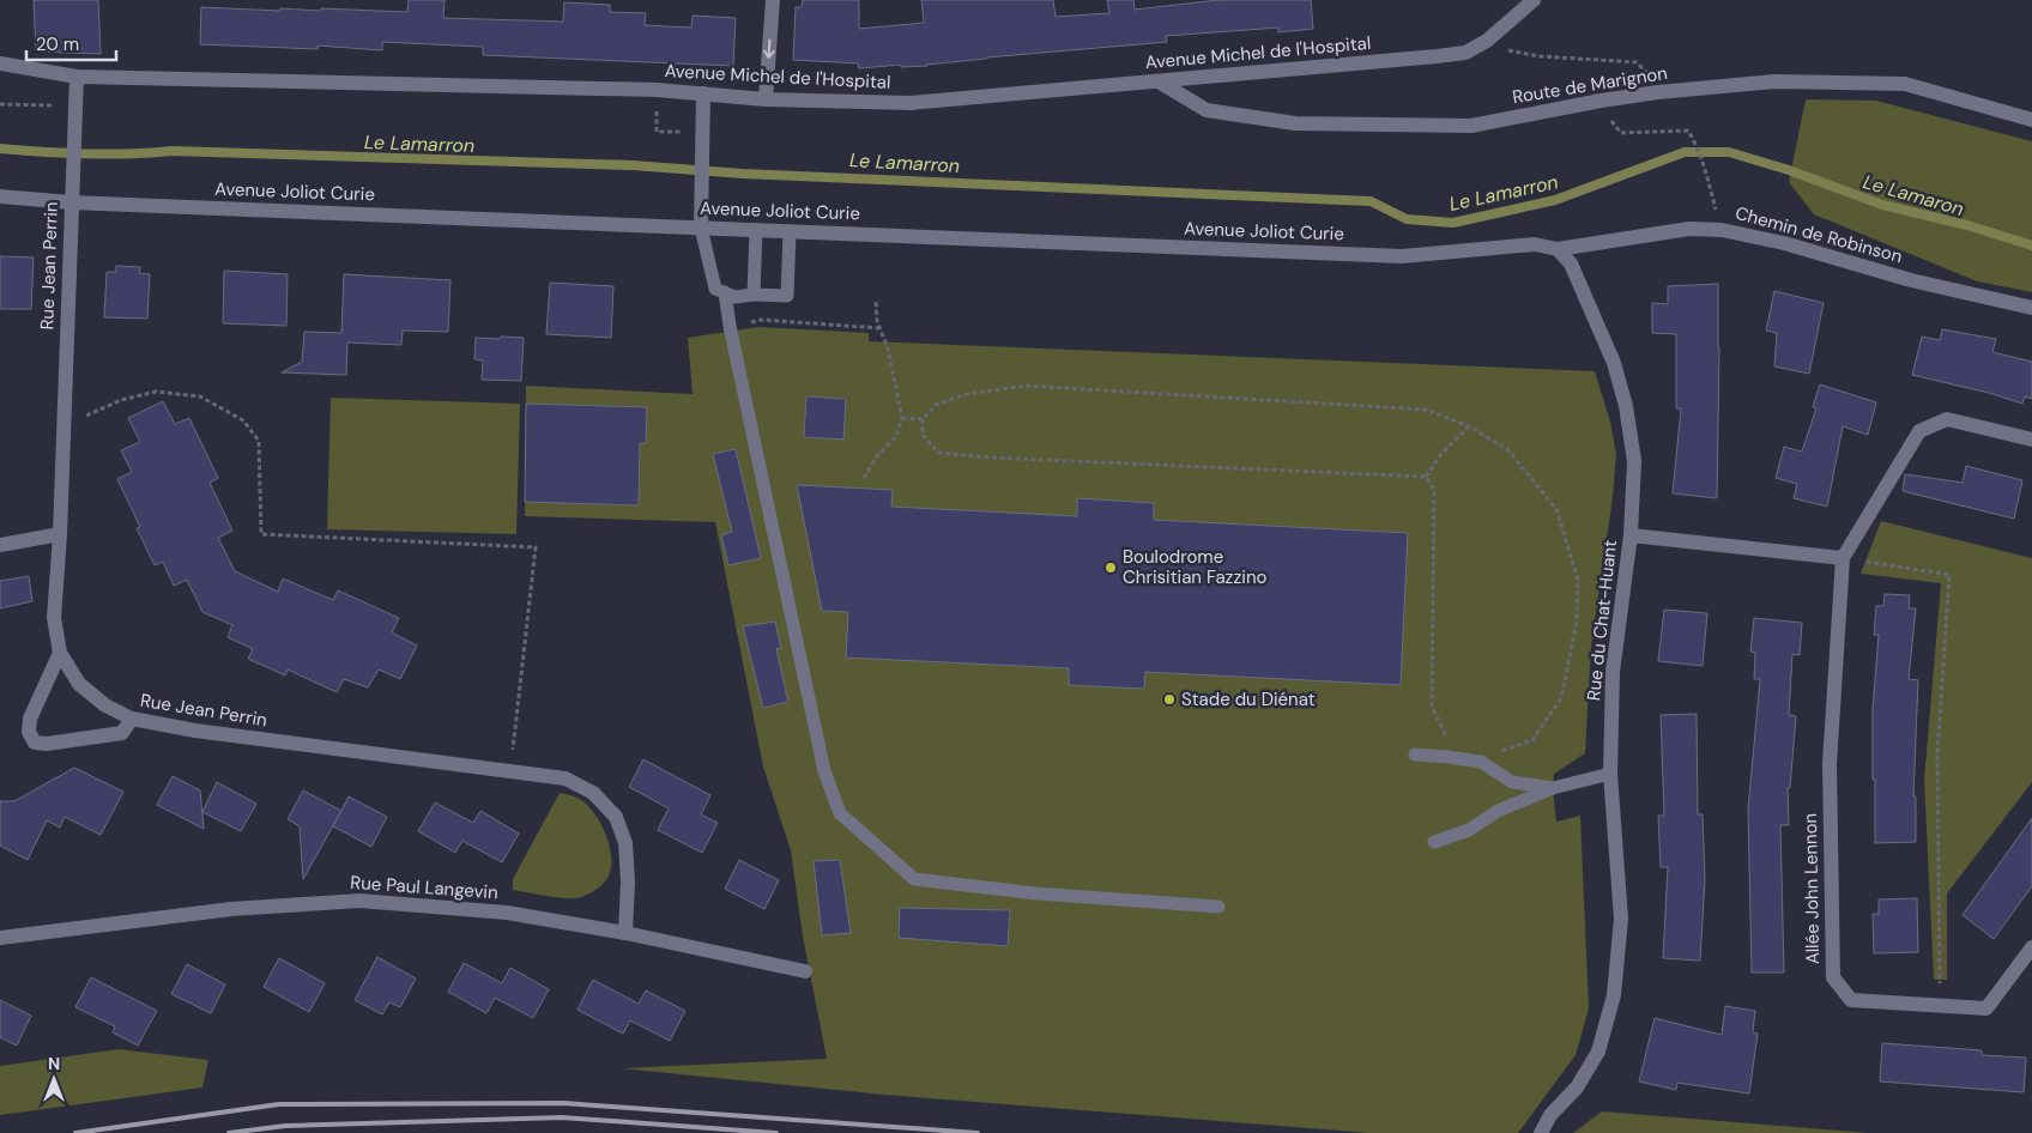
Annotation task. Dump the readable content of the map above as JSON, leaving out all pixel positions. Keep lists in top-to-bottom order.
{
  "streets": {
    "street": [
      "Avenue Michel de l'Hospital",
      "Route de Marignon",
      "Avenue Joliot Curie",
      "Chemin de Robinson",
      "Rue Jean Perrin",
      "Rue du Chat-Huant",
      "Rue Paul Langevin",
      "Allée John Lennon"
    ]
  },
  "crossings": [
    ["Avenue Michel de l'Hospital", "Route de Marignon"],
    ["Avenue Michel de l'Hospital", "Rue Jean Perrin"],
    ["Avenue Joliot Curie", "Chemin de Robinson"],
    ["Avenue Joliot Curie", "Rue Jean Perrin"],
    ["Avenue Joliot Curie", "Rue du Chat-Huant"],
    ["Chemin de Robinson", "Rue du Chat-Huant"],
    ["Rue Jean Perrin", "Rue Paul Langevin"]
  ],
  "water": ["Le Lamarron", "Le Lamaron"],
  "places": ["Boulodrome Chrisitian Fazzino", "Stade du Diénat"],
  "scale_bar": "20 m",
  "north": "top"
}
